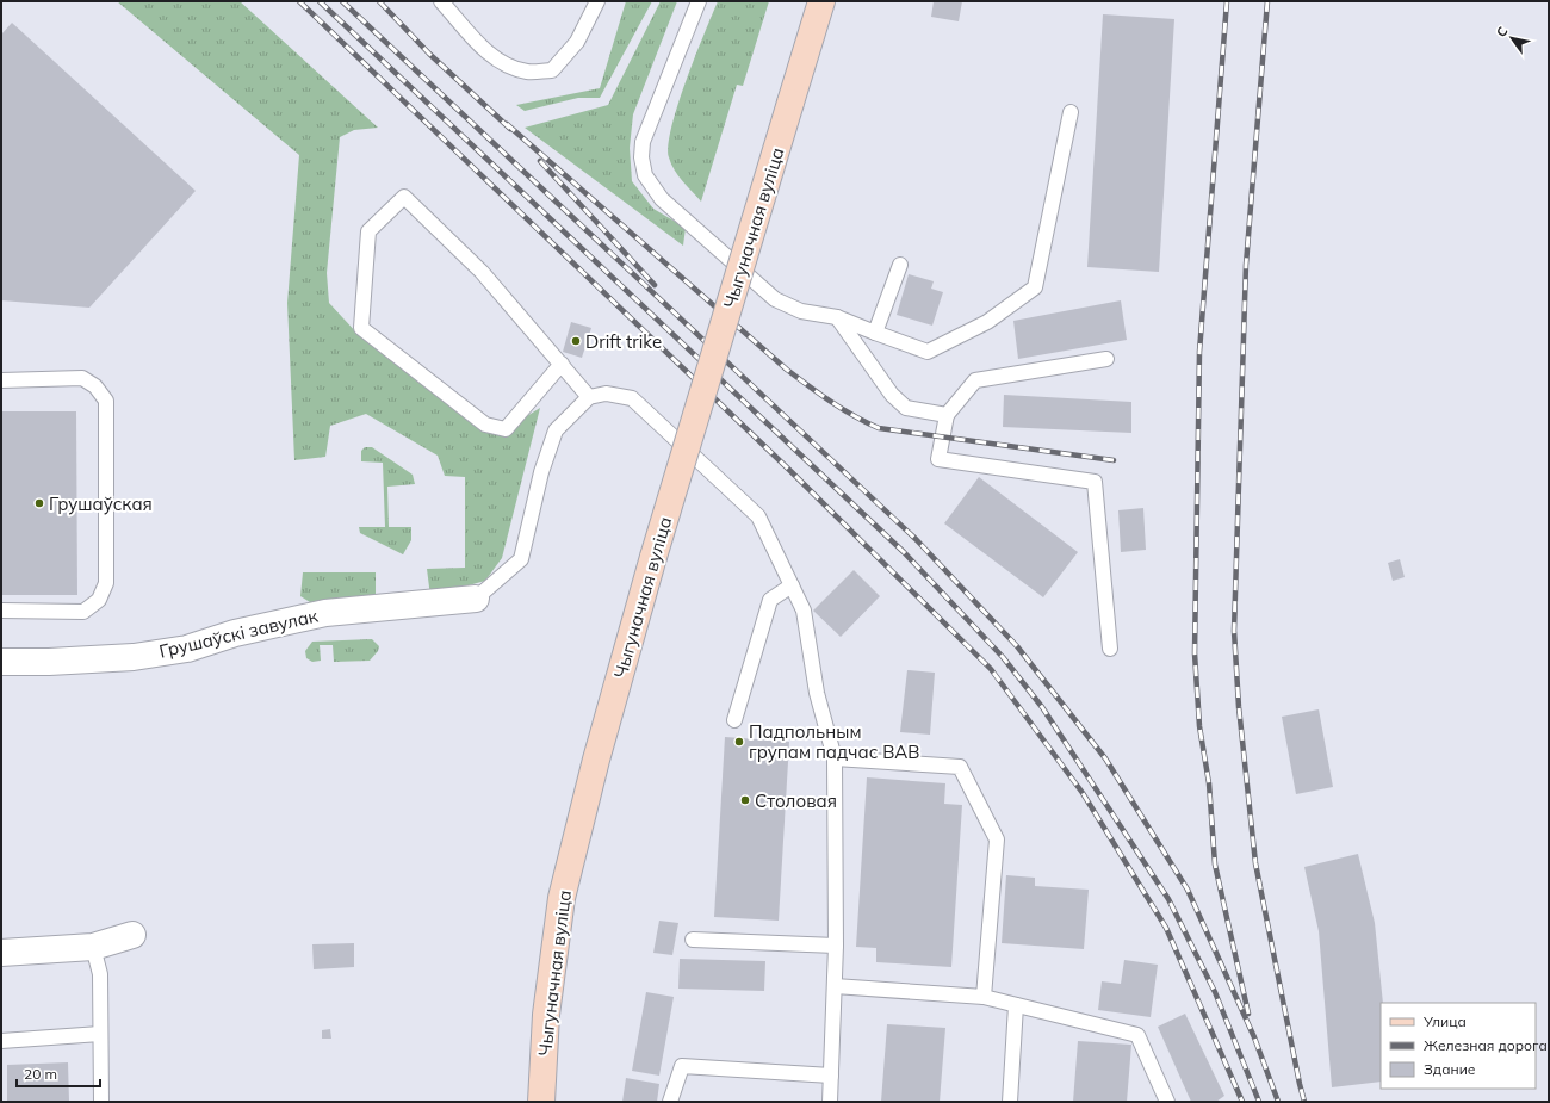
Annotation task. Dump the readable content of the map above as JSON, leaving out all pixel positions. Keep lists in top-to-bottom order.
{
  "streets": {
    "main road": ["Чыгуначная вуліца"],
    "street": ["Грушаўскі завулак"]
  },
  "places": [
    "Drift trike",
    "Грушаўская",
    "Падпольным групам падчас ВАВ",
    "Столовая"
  ],
  "legend": ["Улица", "Железная дорога", "Здание"],
  "scale_bar": "20 m",
  "north": "top left"
}
